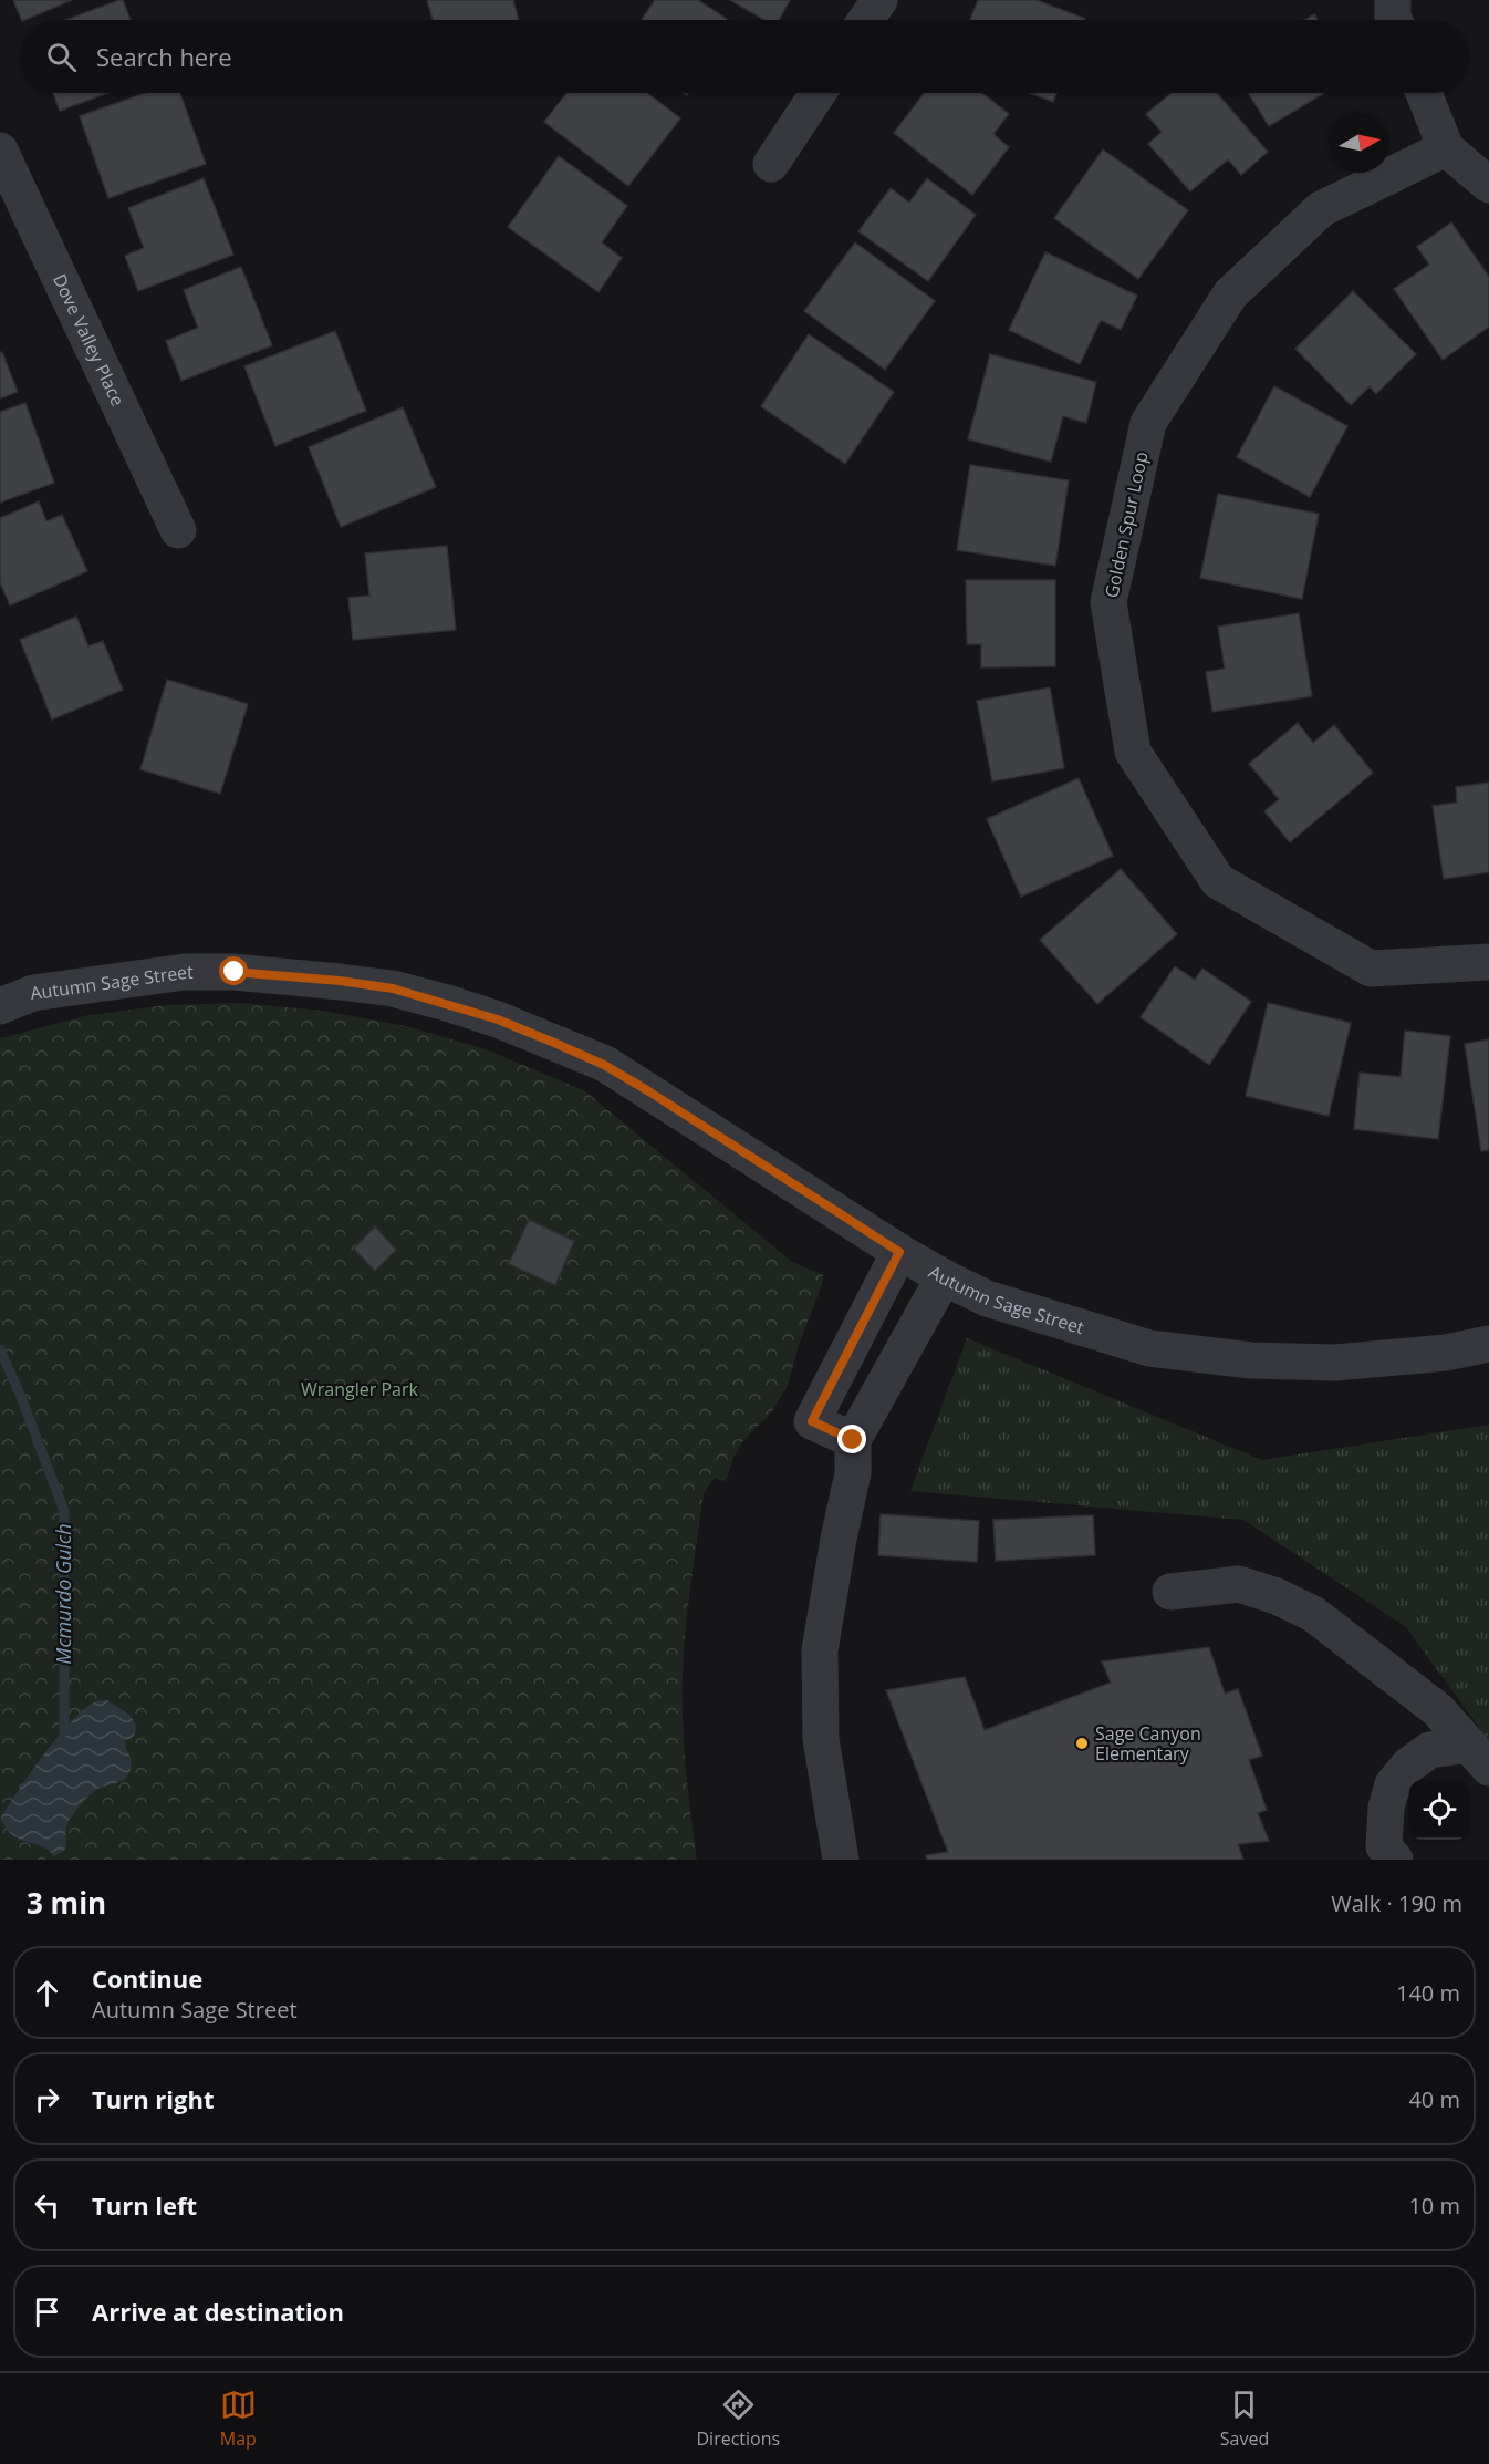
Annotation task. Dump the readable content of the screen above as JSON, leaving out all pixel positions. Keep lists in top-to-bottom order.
{
  "streets": {
    "street": ["Dove Valley Place", "Golden Spur Loop", "Autumn Sage Street"]
  },
  "water": ["Mcmurdo Gulch"],
  "parks": ["Wrangler Park"],
  "places": ["Sage Canyon Elementary"],
  "north": "right",
  "page": {
    "search": "Search here",
    "heading": ["3 min", "Walk · 190 m"],
    "list": [
      ["Continue", "Autumn Sage Street", "140 m"],
      ["Turn right", "40 m"],
      ["Turn left", "10 m"],
      "Arrive at destination"
    ],
    "nav": ["Map", "Directions", "Saved"]
  }
}
